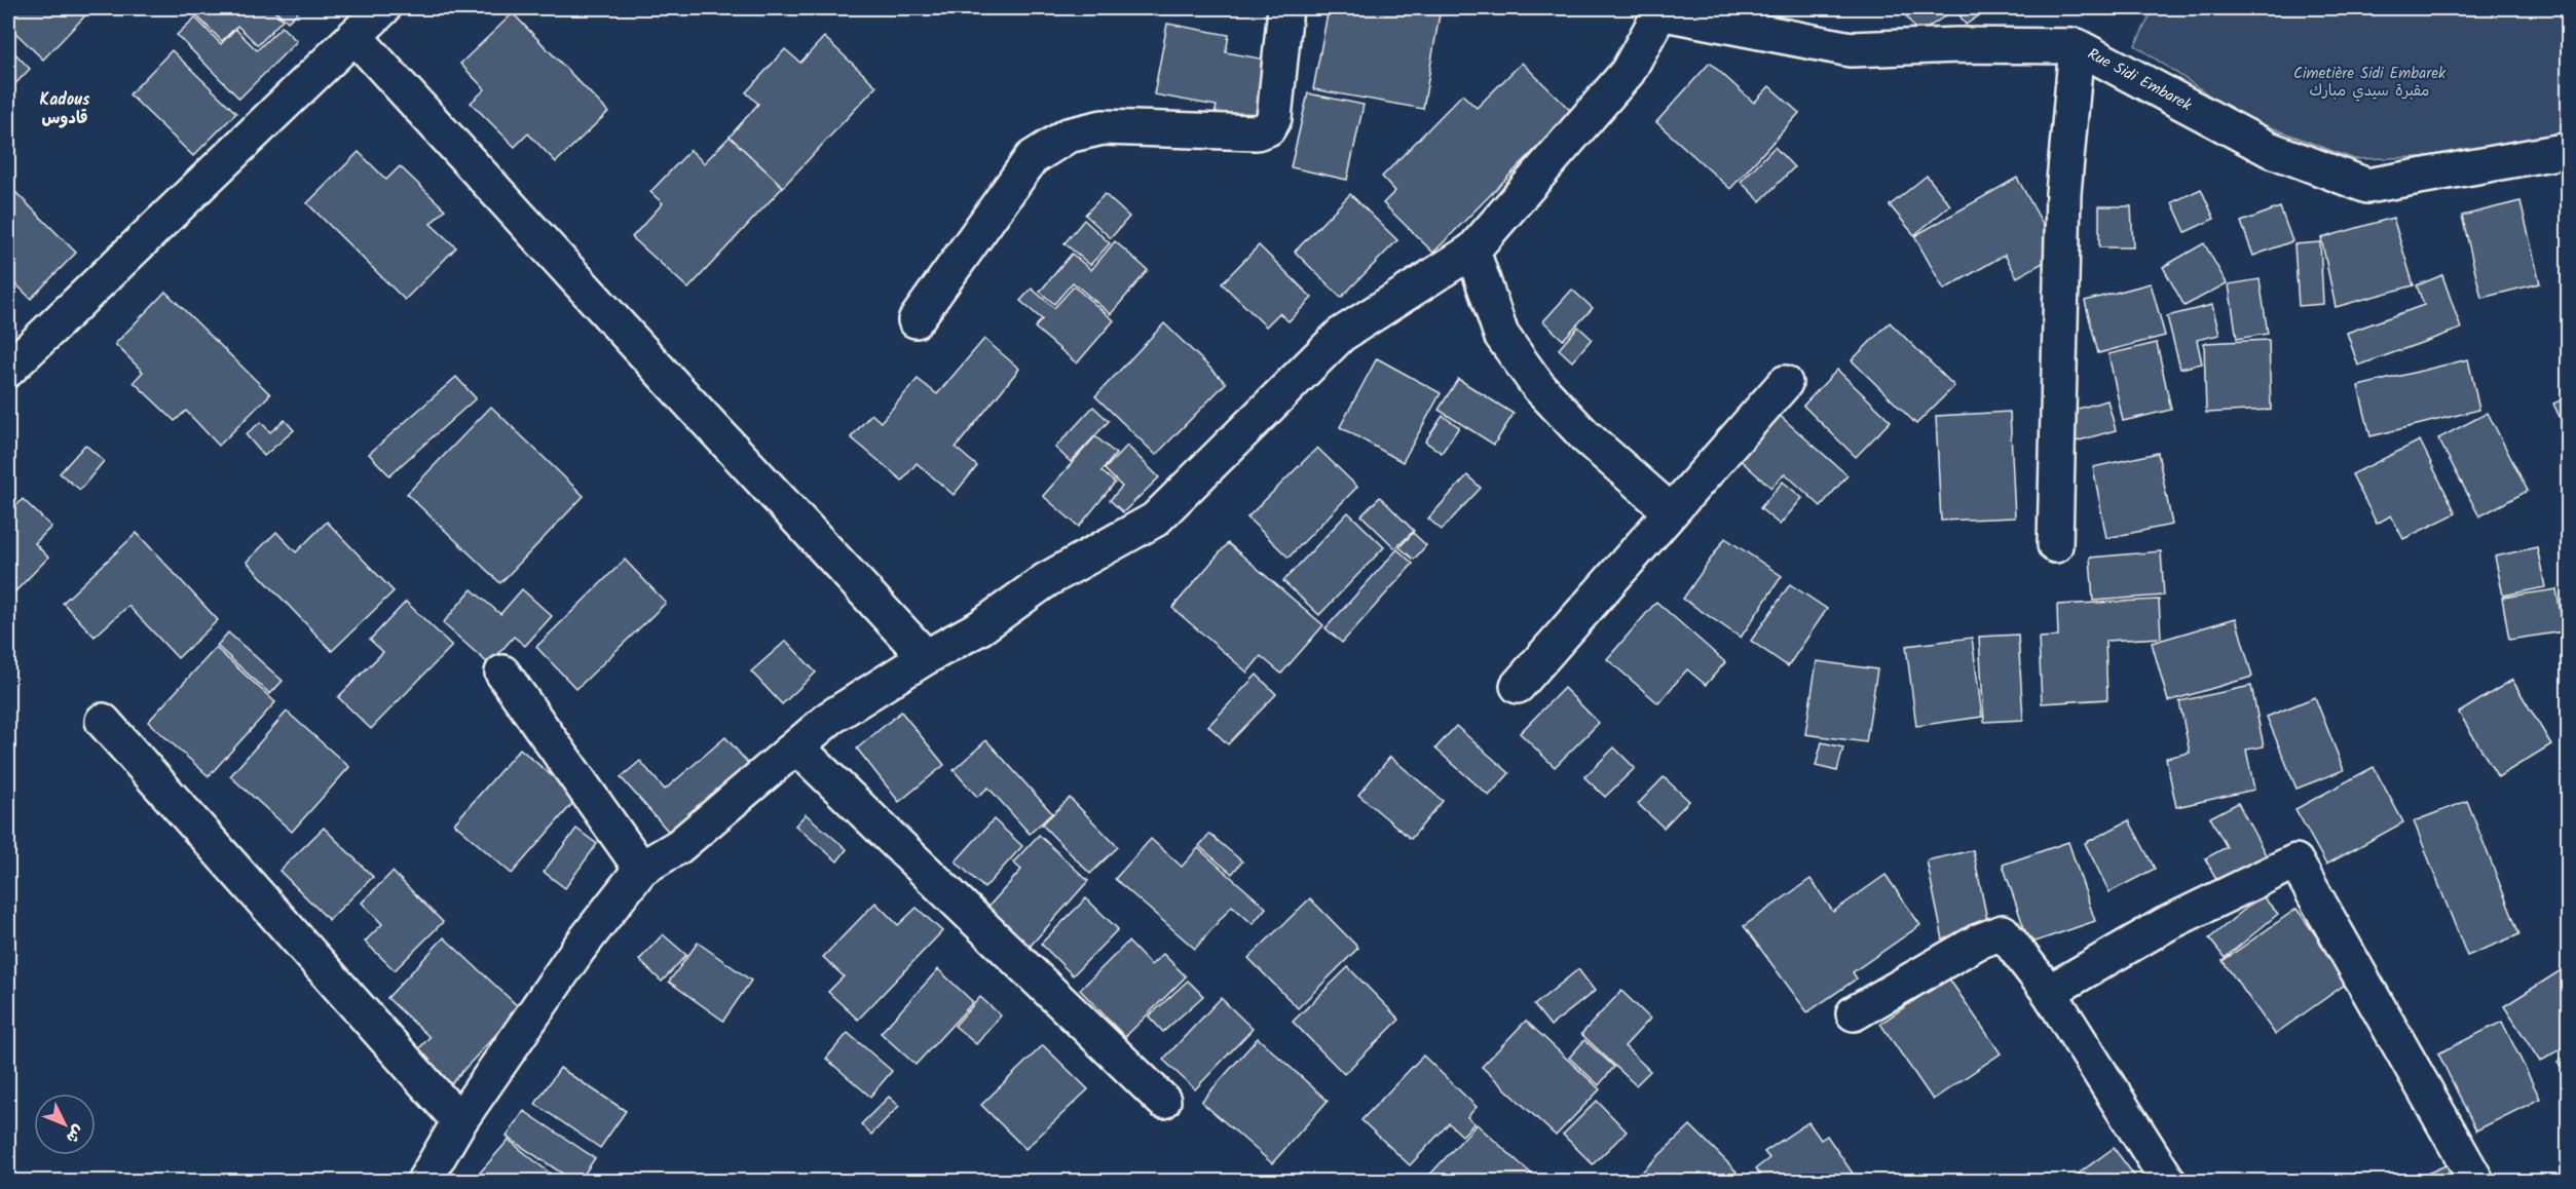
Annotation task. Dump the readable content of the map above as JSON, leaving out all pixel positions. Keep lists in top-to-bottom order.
{
  "streets": {
    "street": ["Rue Sidi Embarek"]
  },
  "districts": ["Kadous قادوس"],
  "parks": ["Cimetière Sidi Embarek مقبرة سيدي مبارك"],
  "north": "bottom right"
}
